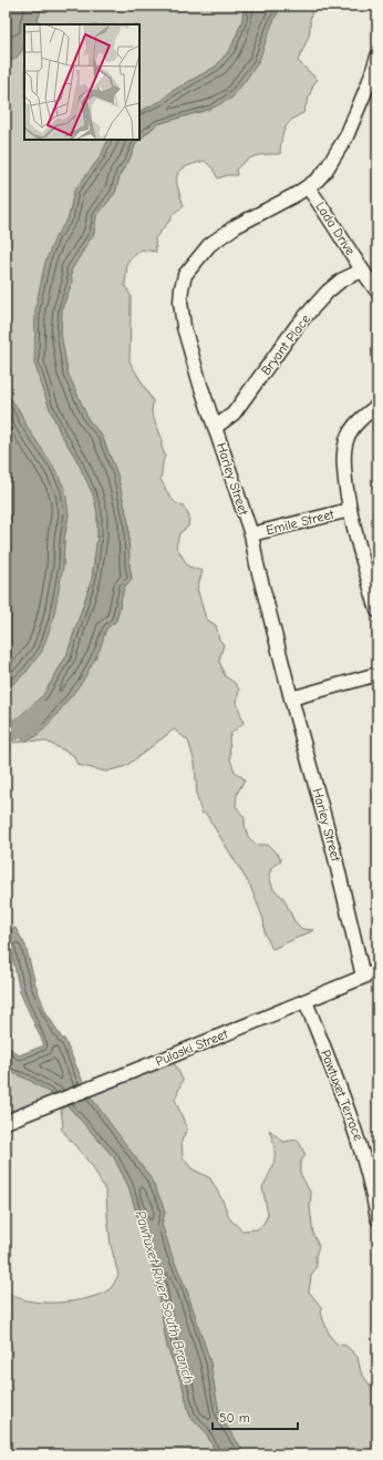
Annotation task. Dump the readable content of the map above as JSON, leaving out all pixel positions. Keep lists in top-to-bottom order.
{
  "streets": {
    "street": [
      "Lada Drive",
      "Bryant Place",
      "Harley Street",
      "Emile Street",
      "Pulaski Street",
      "Pawtuxet Terrace"
    ]
  },
  "crossings": [
    ["Lada Drive", "Bryant Place"],
    ["Lada Drive", "Harley Street"],
    ["Bryant Place", "Harley Street"],
    ["Harley Street", "Emile Street"],
    ["Harley Street", "Pulaski Street"],
    ["Pulaski Street", "Pawtuxet Terrace"]
  ],
  "water": ["Pawtuxet River South Branch"],
  "scale_bar": "50 m"
}
